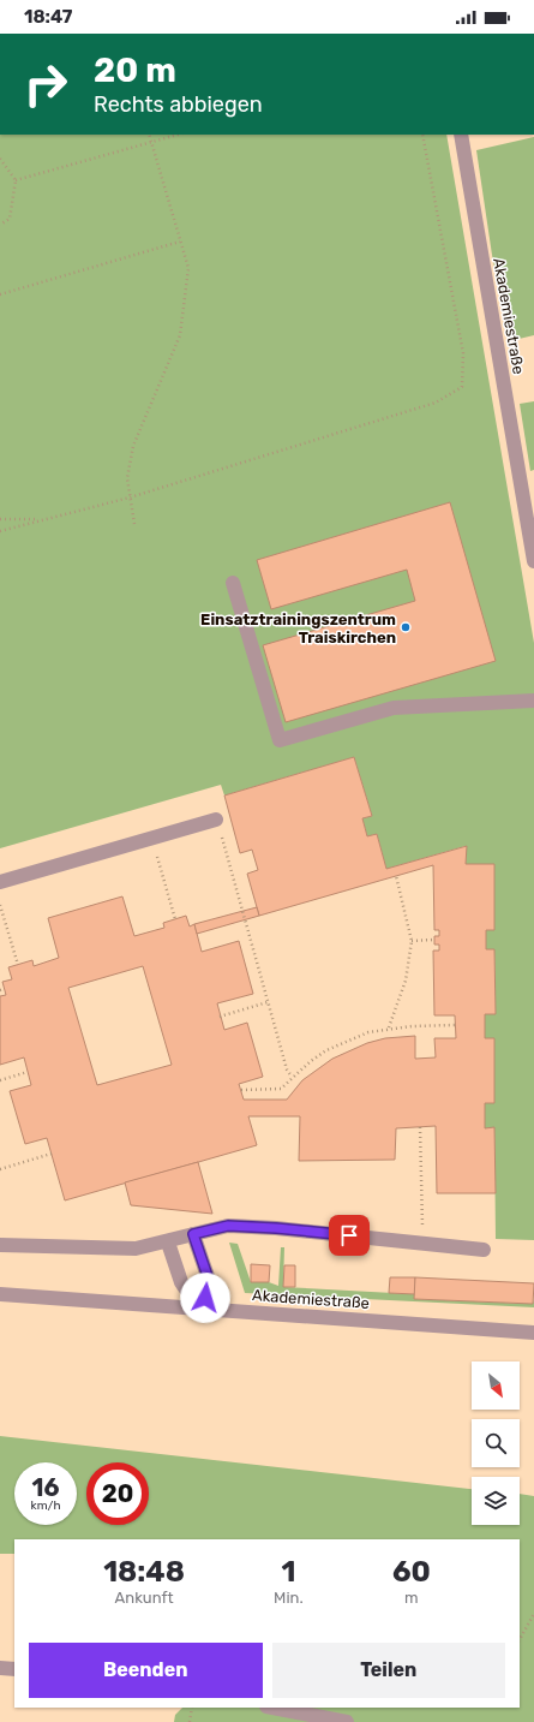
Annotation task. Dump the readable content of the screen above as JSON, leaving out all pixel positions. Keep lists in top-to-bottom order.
{
  "streets": {
    "street": ["Akademiestraße"]
  },
  "places": ["Einsatztrainingszentrum Traiskirchen"],
  "north": "bottom right",
  "page": {
    "status": "18:47",
    "turn": ["20 m", "Rechts abbiegen"],
    "speed": "16 km/h",
    "limit": "20",
    "eta": [
      "18:48",
      "Ankunft",
      "1",
      "Min.",
      "60",
      "m"
    ],
    "buttons": ["Beenden", "Teilen"]
  }
}
